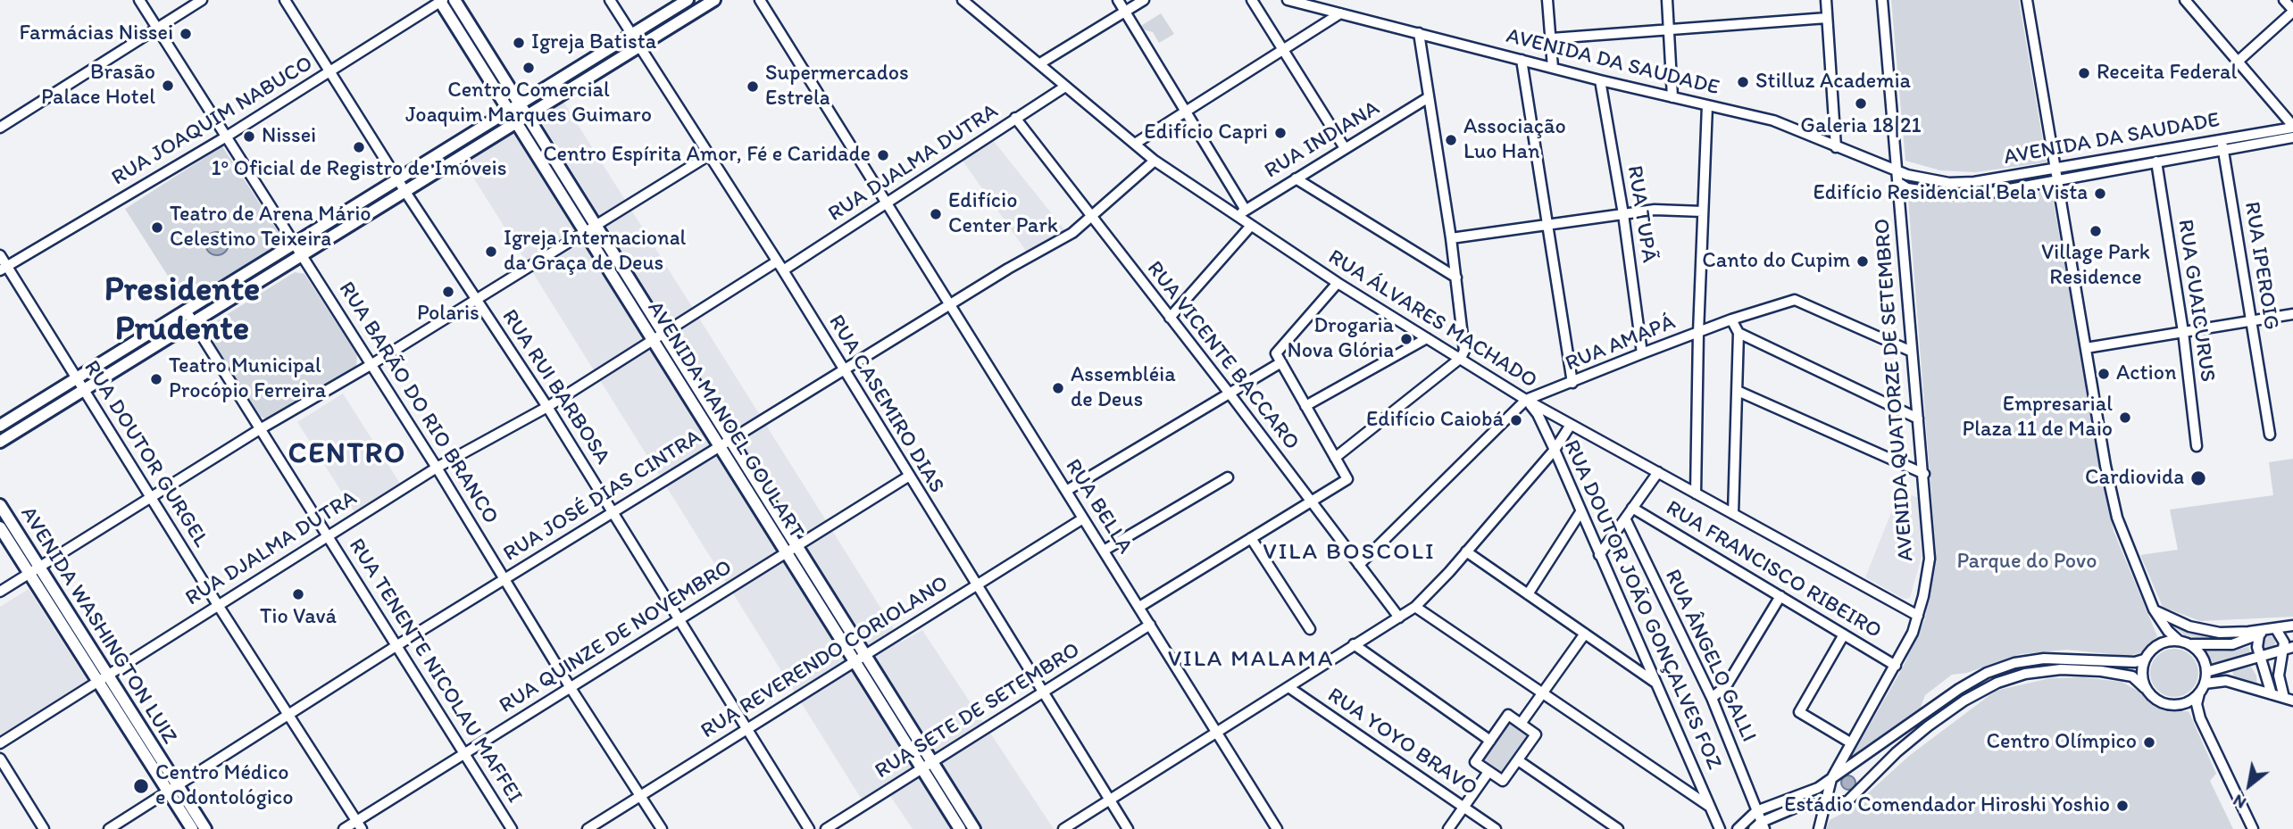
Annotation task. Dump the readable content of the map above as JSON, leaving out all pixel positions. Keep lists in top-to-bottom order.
{
  "streets": {
    "main road": ["AVENIDA MANOEL GOULART", "AVENIDA WASHINGTON LUIZ"],
    "street": [
      "AVENIDA DA SAUDADE",
      "RUA JOAQUIM NABUCO",
      "RUA INDIANA",
      "RUA DJALMA DUTRA",
      "RUA TUPÃ",
      "RUA IPEROIG",
      "RUA GUAICURUS",
      "RUA ÁLVARES MACHADO",
      "RUA AMAPÁ",
      "RUA VICENTE BACCARO",
      "RUA RUI BARBOSA",
      "AVENIDA QUATORZE DE SETEMBRO",
      "RUA BARÃO DO RIO BRANCO",
      "RUA CASEMIRO DIAS",
      "RUA DOUTOR GURGEL",
      "RUA JOSÉ DIAS CINTRA",
      "RUA BELLA",
      "RUA FRANCISCO RIBEIRO",
      "RUA DOUTOR JOÃO GONÇALVES FOZ",
      "RUA QUINZE DE NOVEMBRO",
      "RUA ÂNGELO GALLI",
      "RUA REVERENDO CORIOLANO",
      "RUA TENENTE NICOLAU MAFFEI",
      "RUA SETE DE SETEMBRO",
      "RUA YOYO BRAVO"
    ]
  },
  "crossings": [
    ["AVENIDA DA SAUDADE", "RUA TUPÃ"],
    ["AVENIDA DA SAUDADE", "RUA IPEROIG"],
    ["AVENIDA DA SAUDADE", "RUA GUAICURUS"],
    ["AVENIDA DA SAUDADE", "AVENIDA QUATORZE DE SETEMBRO"],
    ["RUA JOAQUIM NABUCO", "RUA RUI BARBOSA"],
    ["RUA JOAQUIM NABUCO", "RUA BARÃO DO RIO BRANCO"],
    ["RUA JOAQUIM NABUCO", "AVENIDA MANOEL GOULART"],
    ["RUA JOAQUIM NABUCO", "RUA DOUTOR GURGEL"],
    ["RUA INDIANA", "RUA ÁLVARES MACHADO"],
    ["RUA DJALMA DUTRA", "RUA ÁLVARES MACHADO"],
    ["RUA DJALMA DUTRA", "RUA VICENTE BACCARO"],
    ["RUA DJALMA DUTRA", "RUA RUI BARBOSA"],
    ["RUA DJALMA DUTRA", "RUA BARÃO DO RIO BRANCO"],
    ["RUA DJALMA DUTRA", "RUA CASEMIRO DIAS"],
    ["RUA DJALMA DUTRA", "AVENIDA MANOEL GOULART"],
    ["RUA DJALMA DUTRA", "RUA DOUTOR GURGEL"],
    ["RUA DJALMA DUTRA", "RUA BELLA"],
    ["RUA DJALMA DUTRA", "AVENIDA WASHINGTON LUIZ"],
    ["RUA DJALMA DUTRA", "RUA TENENTE NICOLAU MAFFEI"],
    ["RUA TUPÃ", "RUA AMAPÁ"],
    ["RUA ÁLVARES MACHADO", "RUA AMAPÁ"],
    ["RUA ÁLVARES MACHADO", "AVENIDA QUATORZE DE SETEMBRO"],
    ["RUA ÁLVARES MACHADO", "RUA JOSÉ DIAS CINTRA"],
    ["RUA ÁLVARES MACHADO", "RUA DOUTOR JOÃO GONÇALVES FOZ"],
    ["RUA AMAPÁ", "RUA VICENTE BACCARO"],
    ["RUA AMAPÁ", "AVENIDA QUATORZE DE SETEMBRO"],
    ["RUA AMAPÁ", "RUA DOUTOR JOÃO GONÇALVES FOZ"],
    ["RUA VICENTE BACCARO", "RUA JOSÉ DIAS CINTRA"],
    ["RUA RUI BARBOSA", "RUA JOSÉ DIAS CINTRA"],
    ["RUA RUI BARBOSA", "RUA QUINZE DE NOVEMBRO"],
    ["RUA RUI BARBOSA", "RUA REVERENDO CORIOLANO"],
    ["AVENIDA QUATORZE DE SETEMBRO", "RUA FRANCISCO RIBEIRO"],
    ["RUA BARÃO DO RIO BRANCO", "RUA JOSÉ DIAS CINTRA"],
    ["RUA BARÃO DO RIO BRANCO", "RUA QUINZE DE NOVEMBRO"],
    ["RUA BARÃO DO RIO BRANCO", "RUA REVERENDO CORIOLANO"],
    ["RUA CASEMIRO DIAS", "RUA JOSÉ DIAS CINTRA"],
    ["RUA CASEMIRO DIAS", "RUA QUINZE DE NOVEMBRO"],
    ["RUA CASEMIRO DIAS", "RUA REVERENDO CORIOLANO"],
    ["RUA CASEMIRO DIAS", "RUA SETE DE SETEMBRO"],
    ["AVENIDA MANOEL GOULART", "RUA JOSÉ DIAS CINTRA"],
    ["AVENIDA MANOEL GOULART", "RUA QUINZE DE NOVEMBRO"],
    ["AVENIDA MANOEL GOULART", "RUA REVERENDO CORIOLANO"],
    ["AVENIDA MANOEL GOULART", "RUA SETE DE SETEMBRO"],
    ["RUA DOUTOR GURGEL", "RUA JOSÉ DIAS CINTRA"],
    ["RUA DOUTOR GURGEL", "RUA QUINZE DE NOVEMBRO"],
    ["RUA JOSÉ DIAS CINTRA", "RUA BELLA"],
    ["RUA JOSÉ DIAS CINTRA", "AVENIDA WASHINGTON LUIZ"],
    ["RUA JOSÉ DIAS CINTRA", "RUA TENENTE NICOLAU MAFFEI"],
    ["RUA BELLA", "RUA REVERENDO CORIOLANO"],
    ["RUA BELLA", "RUA SETE DE SETEMBRO"],
    ["RUA QUINZE DE NOVEMBRO", "RUA TENENTE NICOLAU MAFFEI"]
  ],
  "districts": [
    "Presidente Prudente",
    "CENTRO",
    "VILA BOSCOLI",
    "VILA MALAMA"
  ],
  "parks": ["Parque do Povo"],
  "places": [
    "Farmácias Nissei",
    "Igreja Batista",
    "Centro Comercial Joaquim Marques Guimaro",
    "Receita Federal",
    "Stilluz Academia",
    "Brasão Palace Hotel",
    "Supermercados Estrela",
    "Galeria 18|21",
    "Edifício Capri",
    "Nissei",
    "Associação Luo Han",
    "1º Oficial de Registro de Imóveis",
    "Centro Espírita Amor, Fé e Caridade",
    "Edifício Residencial Bela Vista",
    "Edifício Center Park",
    "Teatro de Arena Mário Celestino Teixeira",
    "Village Park Residence",
    "Igreja Internacional da Graça de Deus",
    "Canto do Cupim",
    "Polaris",
    "Drogaria Nova Glória",
    "Action",
    "Teatro Municipal Procópio Ferreira",
    "Assembléia de Deus",
    "Empresarial Plaza 11 de Maio",
    "Edifício Caiobá",
    "Cardiovida",
    "Tio Vavá",
    "Centro Olímpico",
    "Centro Médico e Odontológico",
    "Estádio Comendador Hiroshi Yoshio"
  ],
  "north": "bottom left"
}
